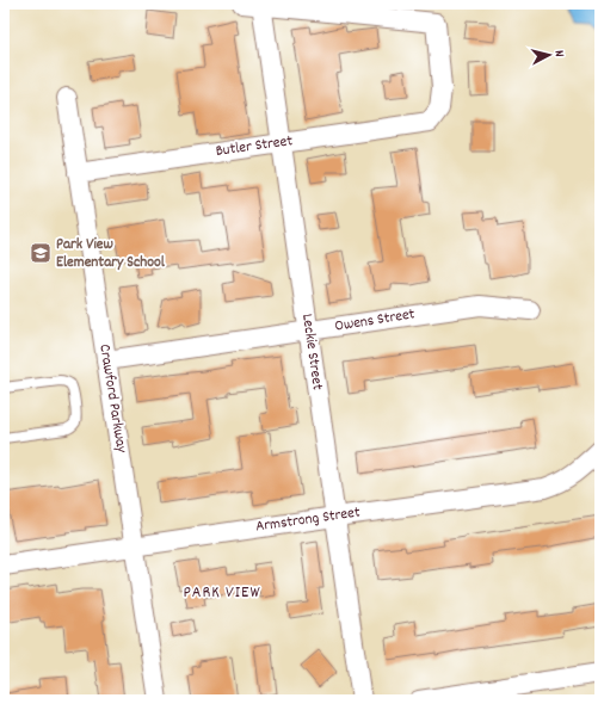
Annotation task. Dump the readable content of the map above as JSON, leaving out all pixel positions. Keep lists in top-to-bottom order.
{
  "streets": {
    "street": [
      "Butler Street",
      "Owens Street",
      "Leckie Street",
      "Crawford Parkway",
      "Armstrong Street"
    ]
  },
  "crossings": [
    ["Butler Street", "Leckie Street"],
    ["Butler Street", "Crawford Parkway"],
    ["Owens Street", "Leckie Street"],
    ["Owens Street", "Crawford Parkway"],
    ["Leckie Street", "Armstrong Street"],
    ["Crawford Parkway", "Armstrong Street"]
  ],
  "districts": ["PARK VIEW"],
  "places": {
    "school or university": ["Park View Elementary School"]
  },
  "north": "right"
}
